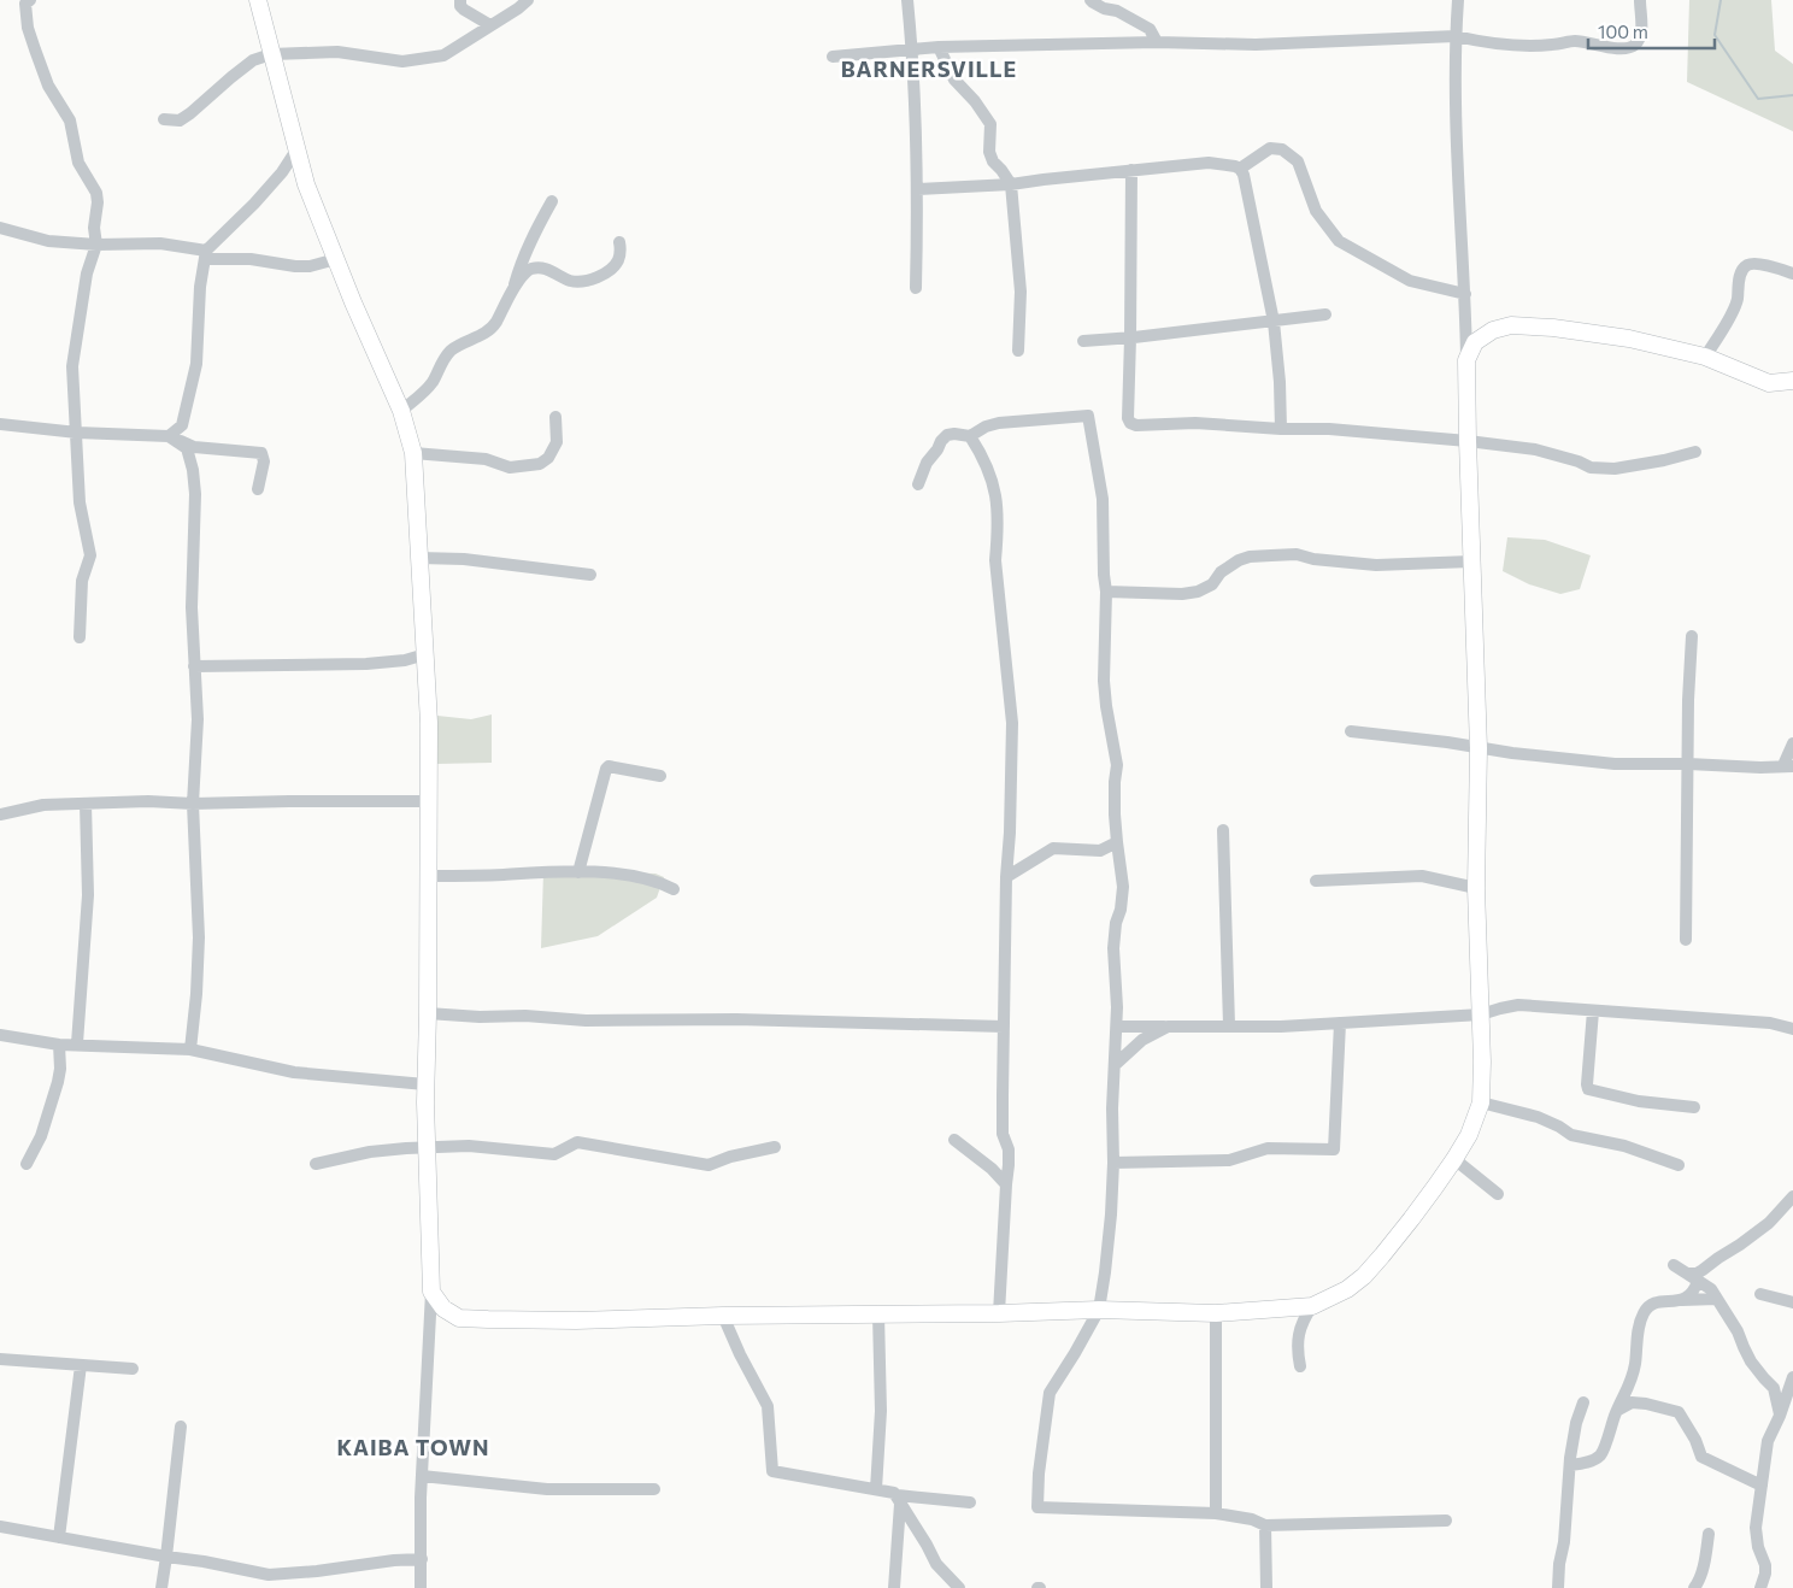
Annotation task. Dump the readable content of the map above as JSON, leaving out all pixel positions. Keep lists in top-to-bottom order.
{
  "districts": ["BARNERSVILLE", "KAIBA TOWN"],
  "scale_bar": "100 m"
}
